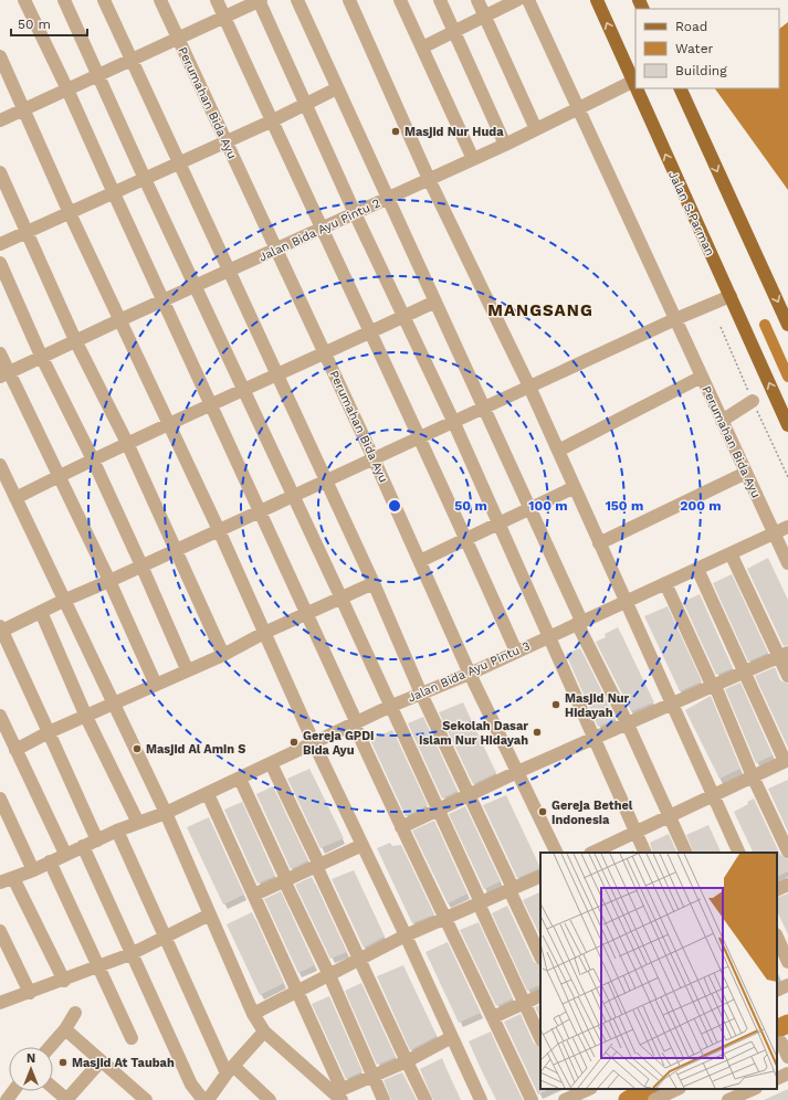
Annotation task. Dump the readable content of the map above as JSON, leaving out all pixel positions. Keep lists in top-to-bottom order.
{
  "streets": {
    "main road": ["Jalan S.Parman"],
    "street": ["Perumahan Bida Ayu", "Jalan Bida Ayu Pintu 2", "Jalan Bida Ayu Pintu 3"]
  },
  "crossings": [
    ["Perumahan Bida Ayu", "Jalan Bida Ayu Pintu 2"],
    ["Perumahan Bida Ayu", "Jalan Bida Ayu Pintu 3"],
    ["Jalan S.Parman", "Jalan Bida Ayu Pintu 2"]
  ],
  "districts": ["MANGSANG"],
  "places": [
    "Masjid Nur Huda",
    "Masjid Nur Hidayah",
    "Sekolah Dasar Islam Nur Hidayah",
    "Gereja GPDI Bida Ayu",
    "Masjid Al Amin S",
    "Gereja Bethel Indonesia",
    "Masjid At Taubah"
  ],
  "legend": ["Road", "Water", "Building"],
  "scale_bar": "50 m",
  "north": "top",
  "rings": [
    "50 m",
    "100 m",
    "150 m",
    "200 m"
  ]
}
